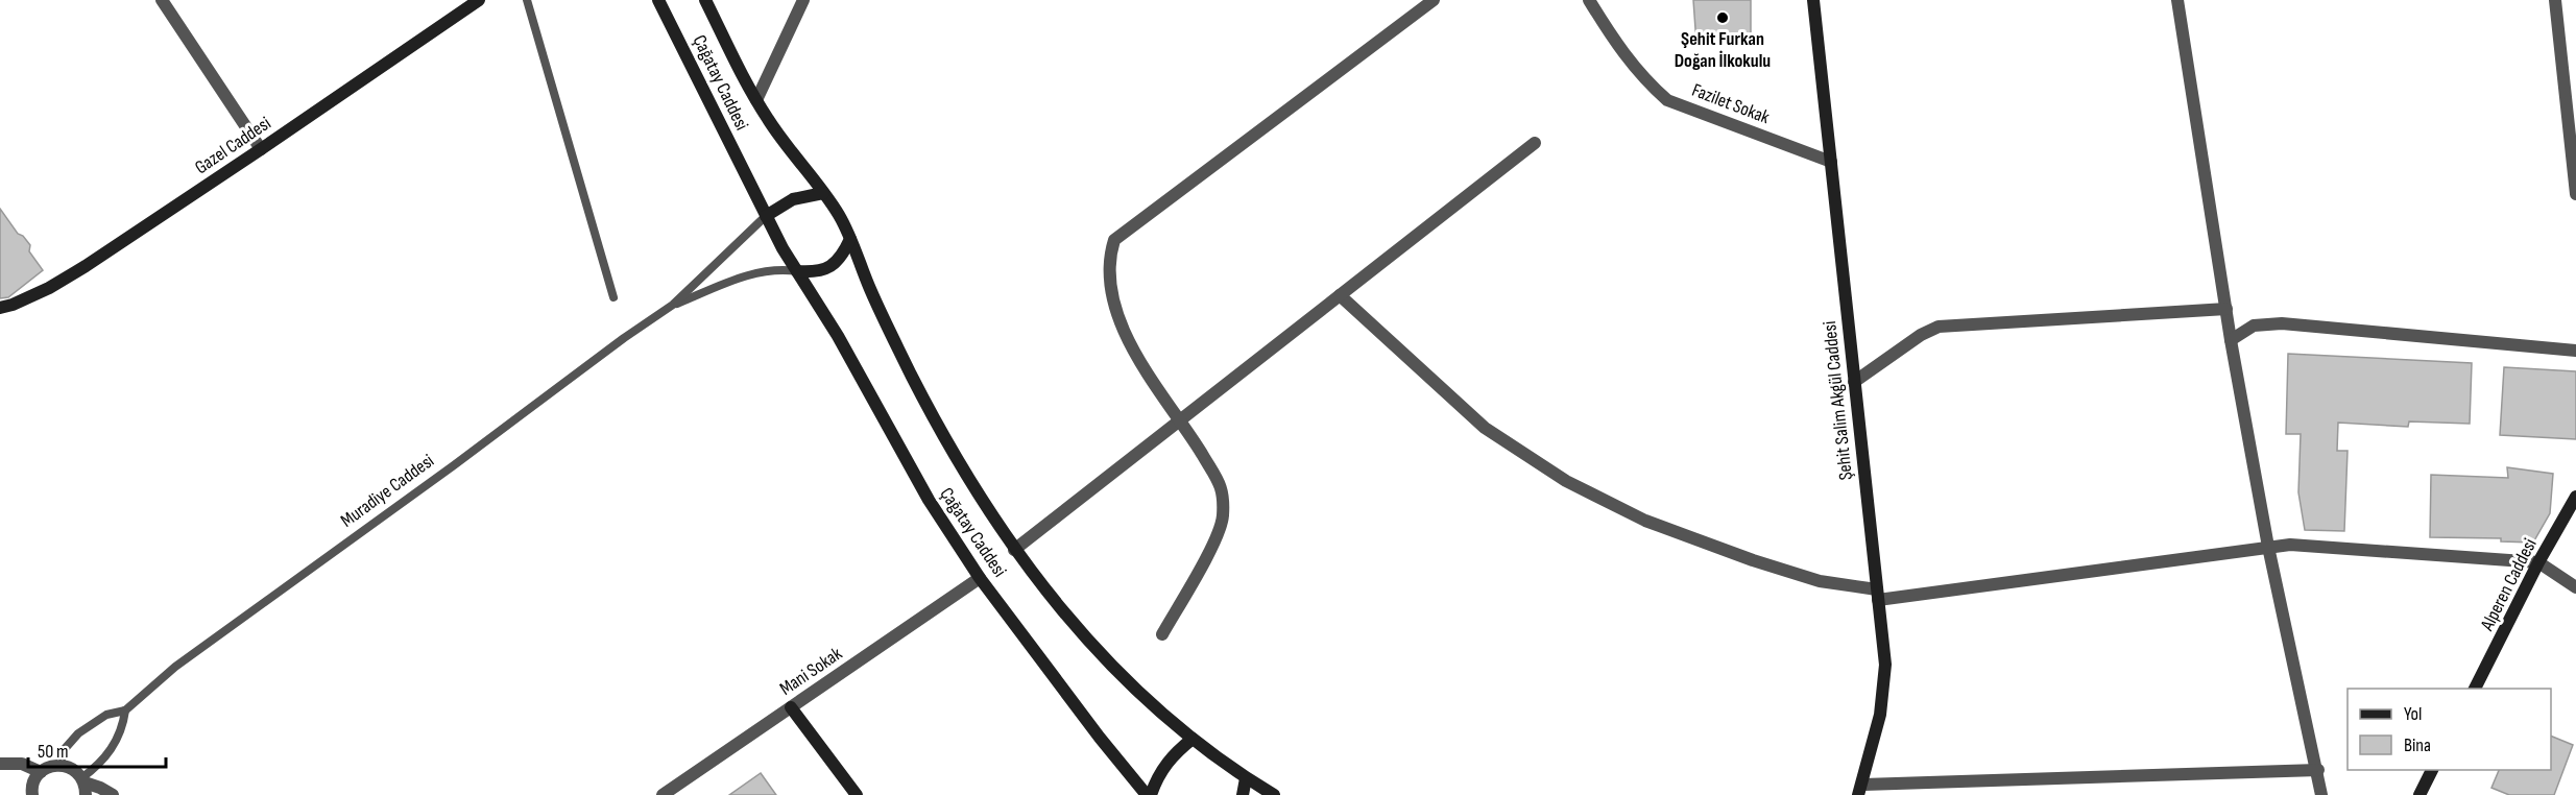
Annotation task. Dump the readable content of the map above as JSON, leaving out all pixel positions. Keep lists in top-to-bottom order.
{
  "streets": {
    "main road": [
      "Çağatay Caddesi",
      "Gazel Caddesi",
      "Şehit Salim Akgül Caddesi",
      "Alperen Caddesi"
    ],
    "street": ["Fazilet Sokak", "Mani Sokak"],
    "lane": ["Muradiye Caddesi"]
  },
  "crossings": [
    ["Çağatay Caddesi", "Muradiye Caddesi"],
    ["Çağatay Caddesi", "Mani Sokak"],
    ["Fazilet Sokak", "Şehit Salim Akgül Caddesi"]
  ],
  "places": ["Şehit Furkan Doğan İlkokulu"],
  "legend": ["Yol", "Bina"],
  "scale_bar": "50 m"
}
